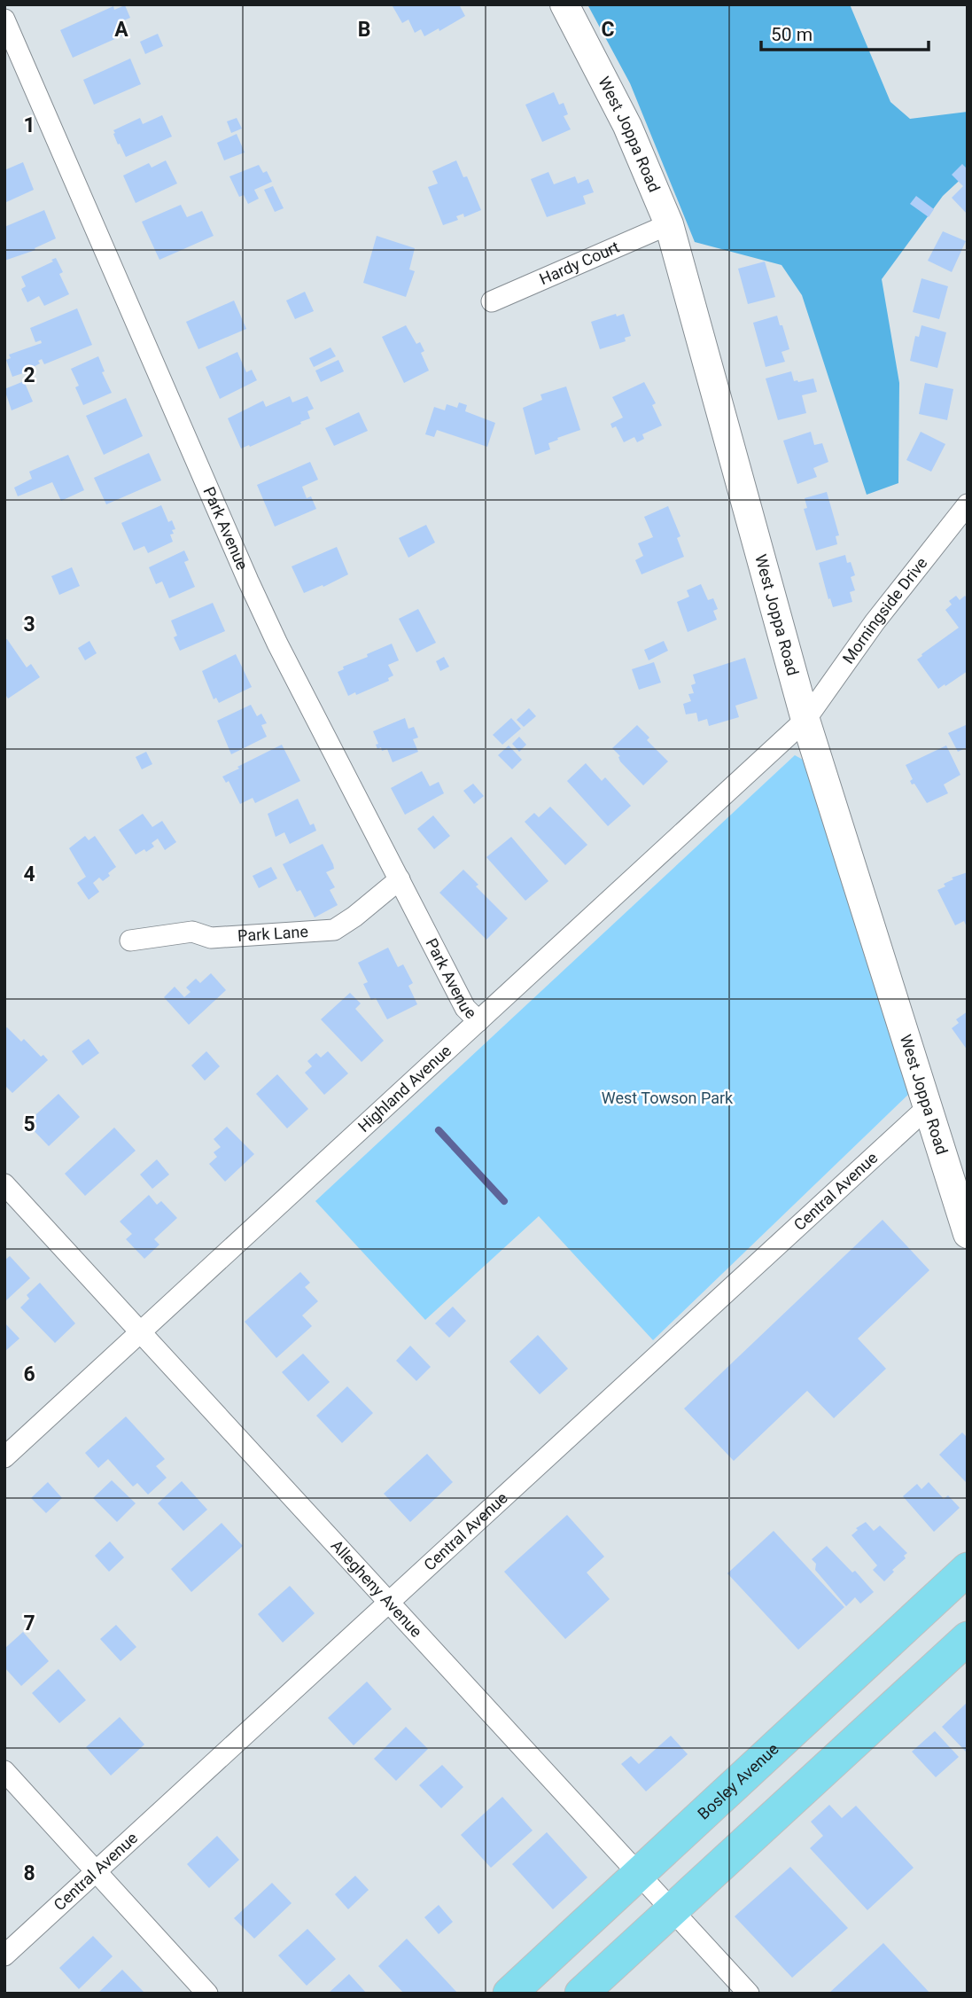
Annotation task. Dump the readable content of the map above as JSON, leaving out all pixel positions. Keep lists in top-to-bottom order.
{
  "streets": {
    "main road": ["Bosley Avenue"],
    "street": [
      "West Joppa Road",
      "Hardy Court",
      "Park Avenue",
      "Morningside Drive",
      "Park Lane",
      "Highland Avenue",
      "Central Avenue",
      "Allegheny Avenue"
    ]
  },
  "crossings": [
    ["West Joppa Road", "Hardy Court"],
    ["West Joppa Road", "Morningside Drive"],
    ["West Joppa Road", "Highland Avenue"],
    ["West Joppa Road", "Central Avenue"],
    ["Park Avenue", "Park Lane"],
    ["Park Avenue", "Highland Avenue"],
    ["Morningside Drive", "Highland Avenue"],
    ["Highland Avenue", "Allegheny Avenue"],
    ["Central Avenue", "Allegheny Avenue"],
    ["Allegheny Avenue", "Bosley Avenue"]
  ],
  "parks": ["West Towson Park"],
  "scale_bar": "50 m",
  "grid": {
    "columns": ["A", "B", "C"],
    "rows": [
      "1",
      "2",
      "3",
      "4",
      "5",
      "6",
      "7",
      "8"
    ]
  }
}
